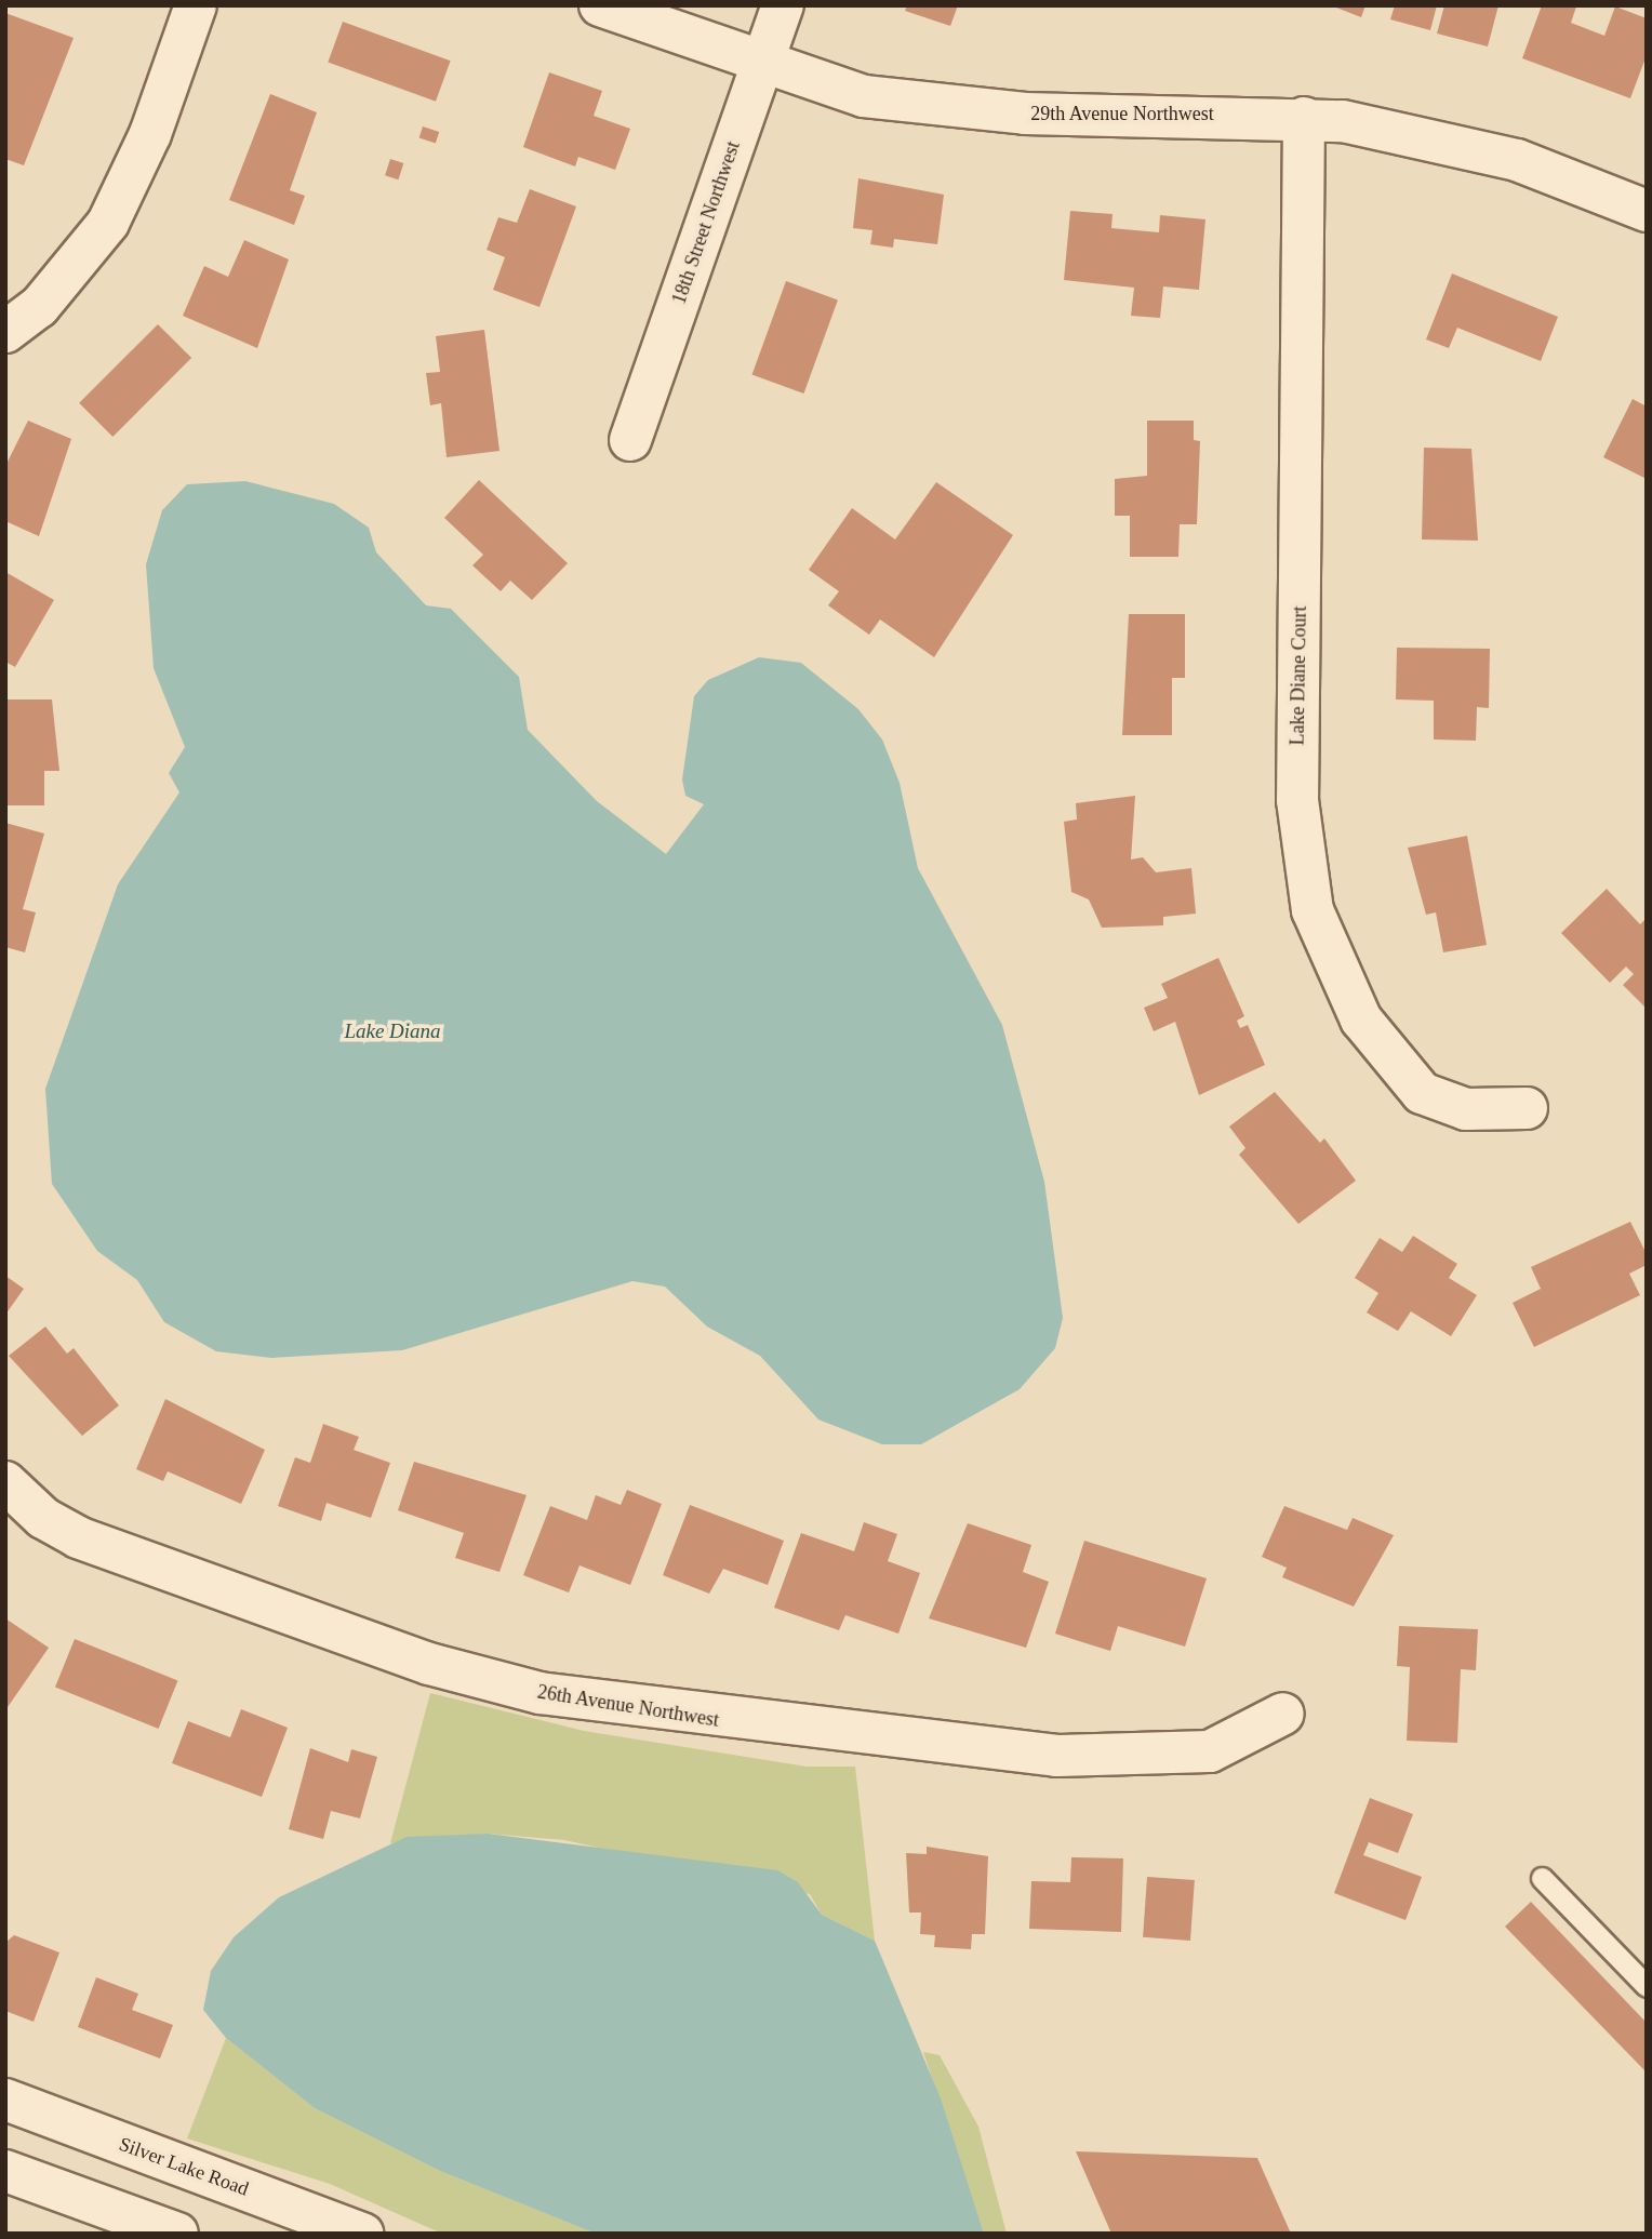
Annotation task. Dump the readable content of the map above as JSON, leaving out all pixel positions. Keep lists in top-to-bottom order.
{
  "streets": {
    "street": [
      "29th Avenue Northwest",
      "18th Street Northwest",
      "Lake Diane Court",
      "26th Avenue Northwest",
      "Silver Lake Road"
    ]
  },
  "crossings": [
    ["29th Avenue Northwest", "18th Street Northwest"],
    ["29th Avenue Northwest", "Lake Diane Court"]
  ],
  "water": ["Lake Diana"]
}
